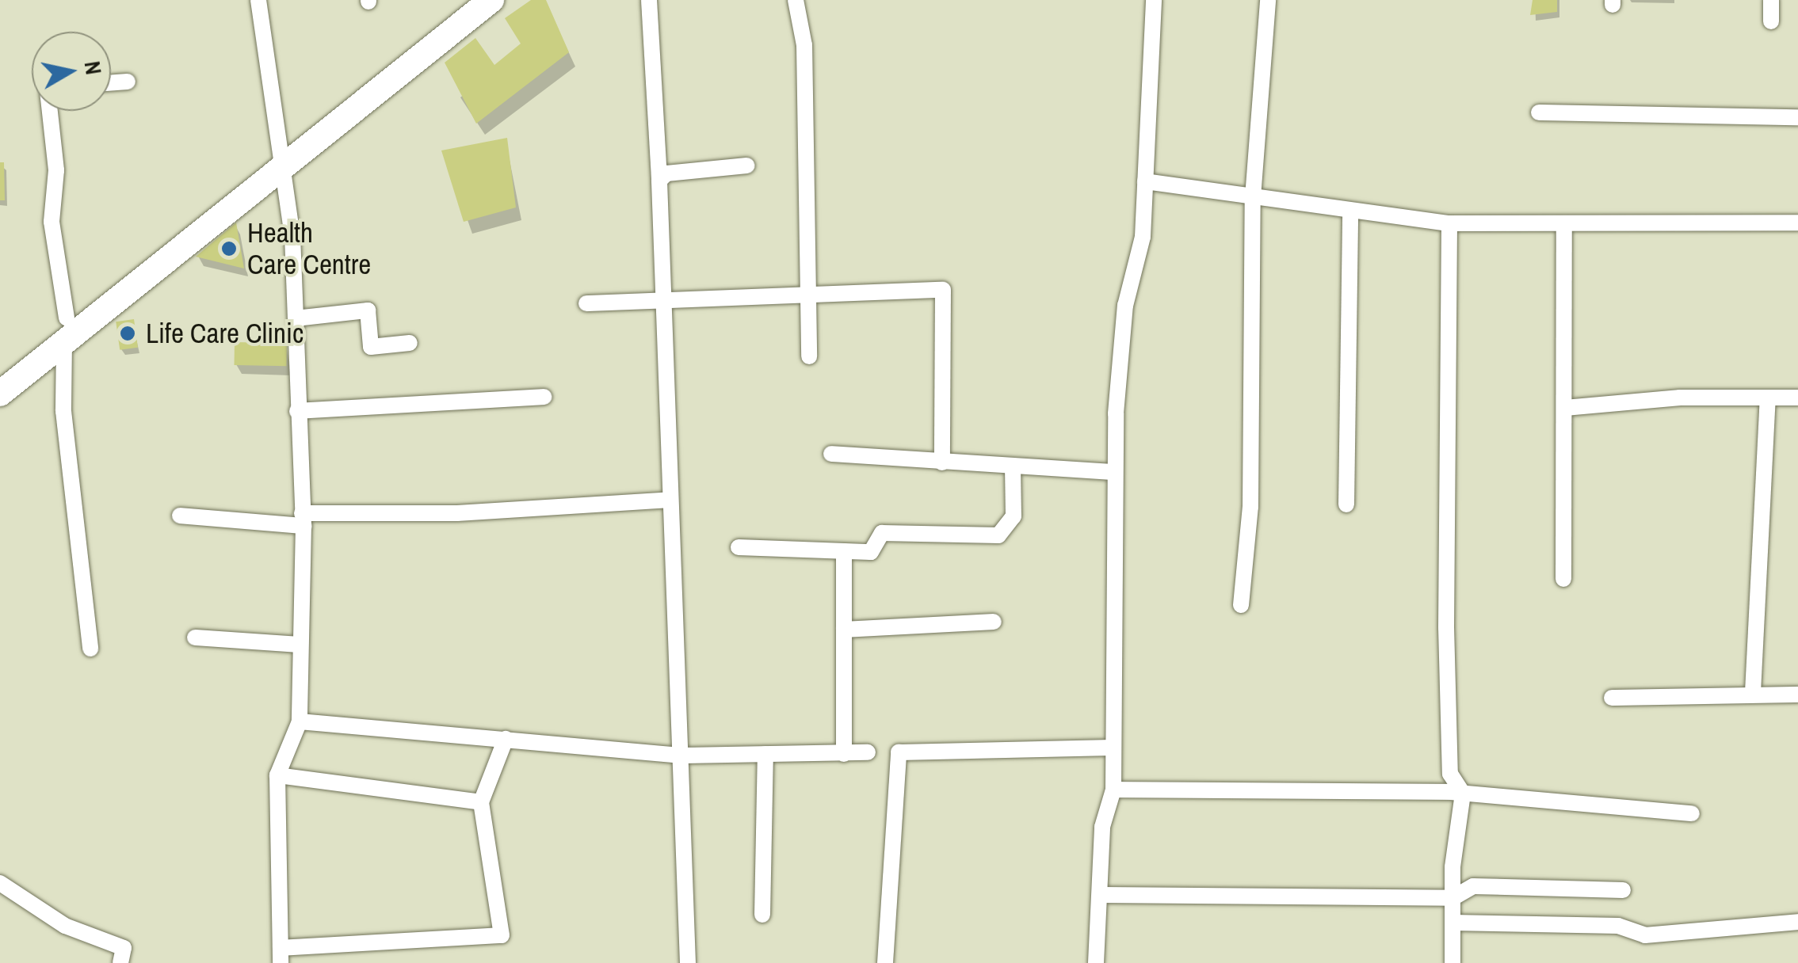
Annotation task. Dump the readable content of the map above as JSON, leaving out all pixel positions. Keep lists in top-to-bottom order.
{
  "places": ["Health Care Centre", "Life Care Clinic"],
  "north": "right"
}
